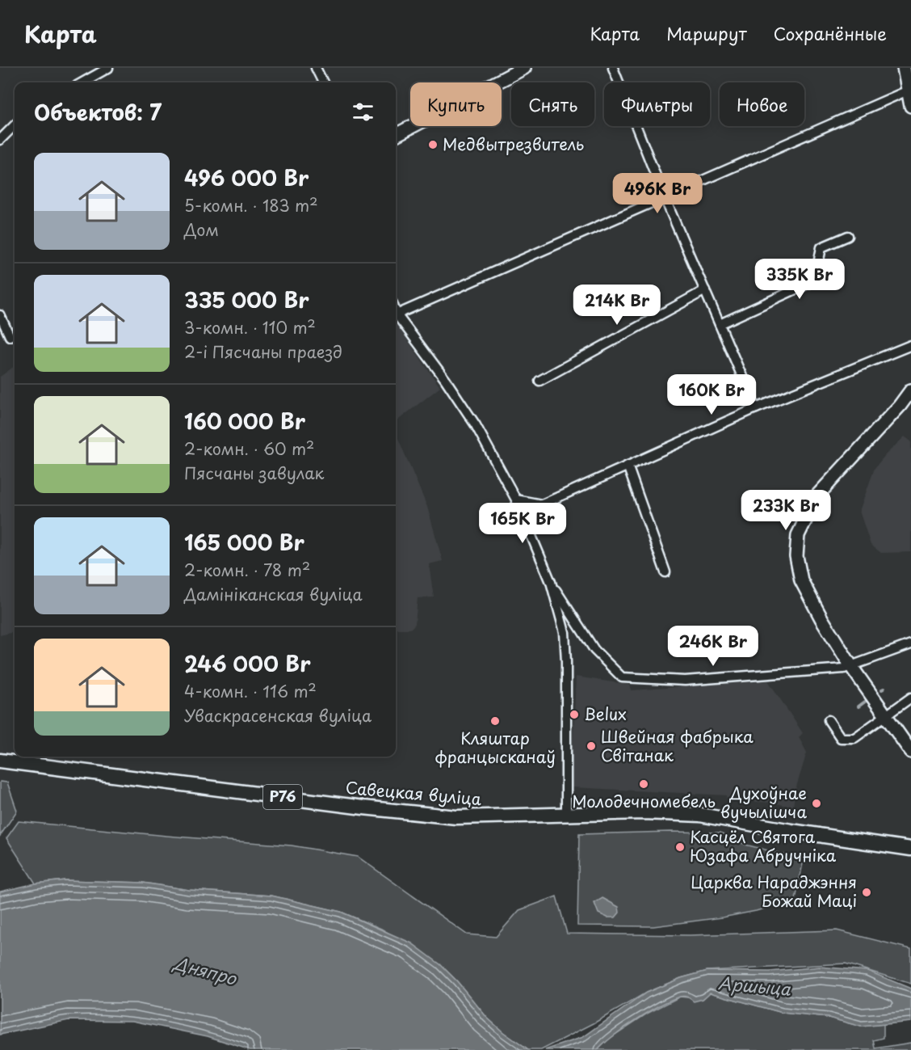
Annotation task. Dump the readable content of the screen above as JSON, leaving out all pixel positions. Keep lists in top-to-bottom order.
{
  "streets": {
    "main road": ["Савецкая вуліца", "Р76"]
  },
  "water": ["Дняпро", "Аршыца"],
  "places": [
    "Медвытрезвитель",
    "Belux",
    "Кляштар францысканаў",
    "Швейная фабрыка Світанак",
    "Молодечномебель",
    "Духоўнае вучылішча",
    "Касцёл Святога Юзафа Абручніка",
    "Царква Нараджэння Божай Маці"
  ],
  "page": {
    "header": "Карта",
    "nav": ["Карта", "Маршрут", "Сохранённые"],
    "chip": [
      "Купить",
      "Снять",
      "Фильтры",
      "Новое"
    ],
    "heading": "Объектов: 7",
    "list": [
      {
        "name": "496 000 Br",
        "note": "5-комн. · 183 m² · Дом"
      },
      {
        "name": "335 000 Br",
        "note": "3-комн. · 110 m² · 2-і Пясчаны праезд"
      },
      {
        "name": "160 000 Br",
        "note": "2-комн. · 60 m² · Пясчаны завулак"
      },
      {
        "name": "165 000 Br",
        "note": "2-комн. · 78 m² · Дамініканская вуліца"
      },
      {
        "name": "246 000 Br",
        "note": "4-комн. · 116 m² · Уваскрасенская вуліца"
      }
    ],
    "price": [
      "496K Br",
      "335K Br",
      "214K Br",
      "160K Br",
      "233K Br",
      "165K Br",
      "246K Br"
    ]
  }
}
